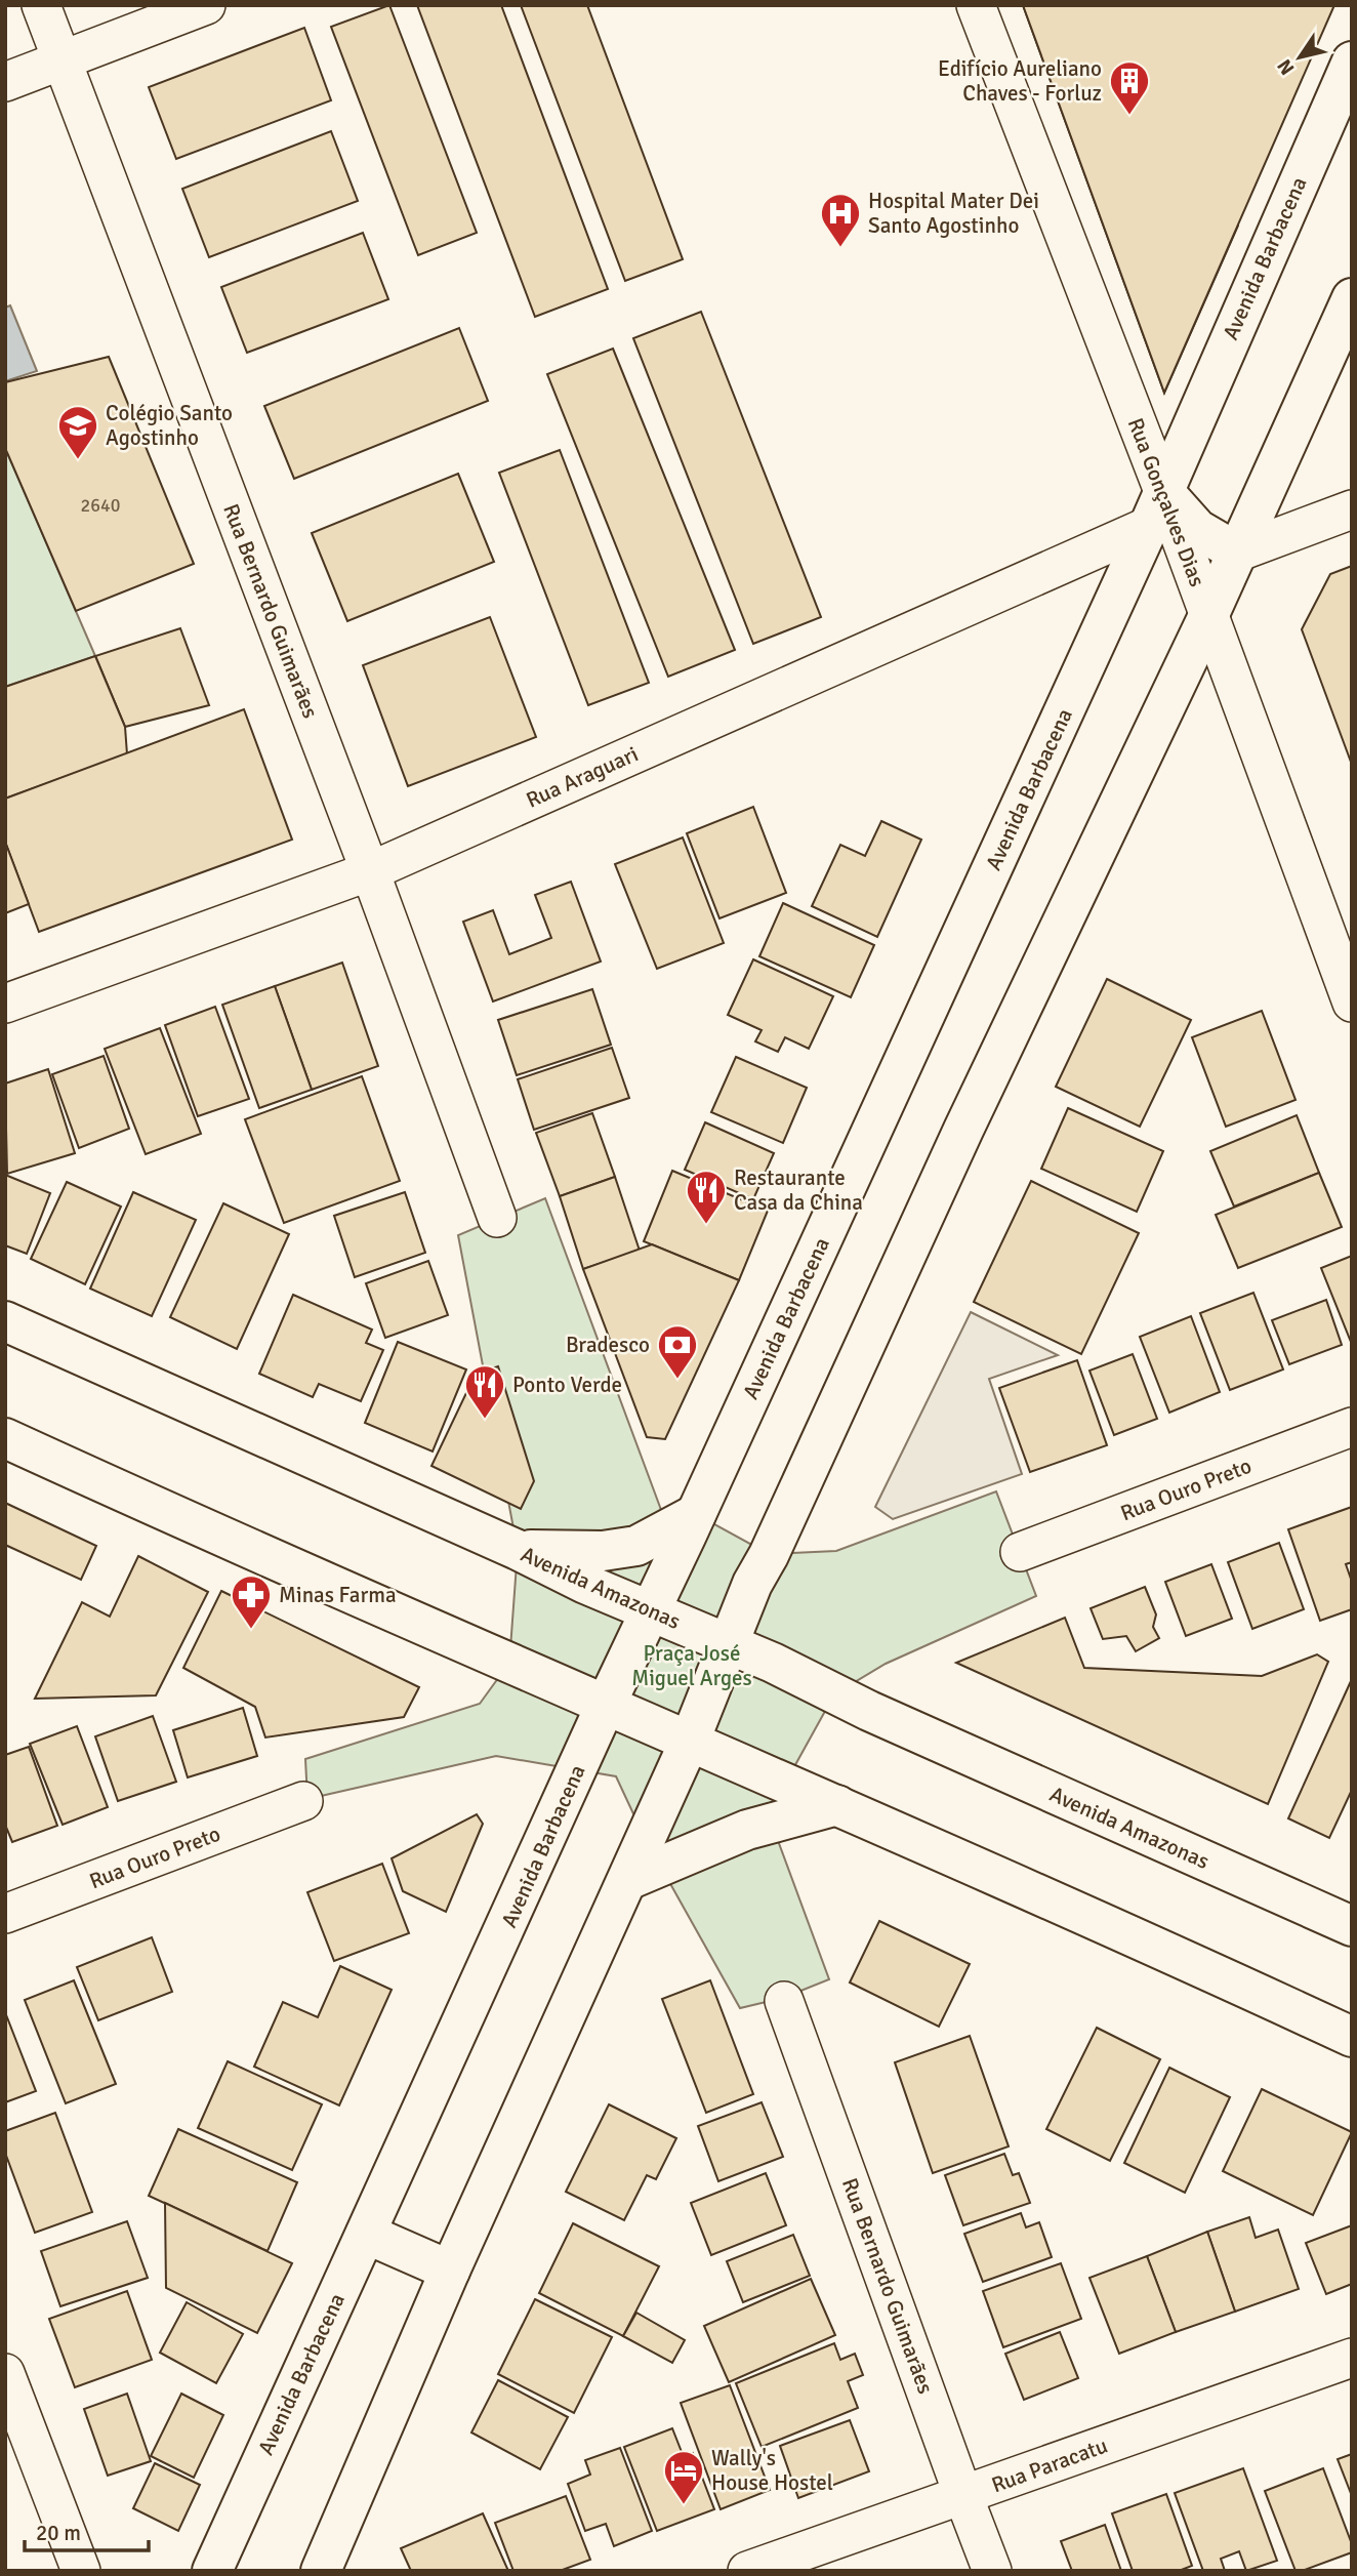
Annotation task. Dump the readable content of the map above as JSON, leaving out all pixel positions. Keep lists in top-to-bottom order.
{
  "streets": {
    "main road": ["Avenida Barbacena", "Avenida Amazonas"],
    "street": [
      "Rua Gonçalves Dias",
      "Rua Bernardo Guimarães",
      "Rua Araguari",
      "Rua Ouro Preto",
      "Rua Paracatu"
    ]
  },
  "crossings": [
    ["Avenida Barbacena", "Rua Gonçalves Dias"],
    ["Avenida Barbacena", "Rua Araguari"],
    ["Avenida Barbacena", "Avenida Amazonas"],
    ["Rua Gonçalves Dias", "Rua Araguari"],
    ["Rua Bernardo Guimarães", "Rua Araguari"],
    ["Rua Bernardo Guimarães", "Rua Paracatu"]
  ],
  "parks": ["Praça José Miguel Arges"],
  "places": {
    "building": ["Edifício Aureliano Chaves - Forluz"],
    "hospital": ["Hospital Mater Dei Santo Agostinho"],
    "school or university": ["Colégio Santo Agostinho"],
    "restaurant": ["Restaurante Casa da China", "Ponto Verde"],
    "bank": ["Bradesco"],
    "pharmacy": ["Minas Farma"],
    "hotel": ["Wally's House Hostel"]
  },
  "house_numbers": ["2640"],
  "scale_bar": "20 m",
  "north": "bottom left"
}
